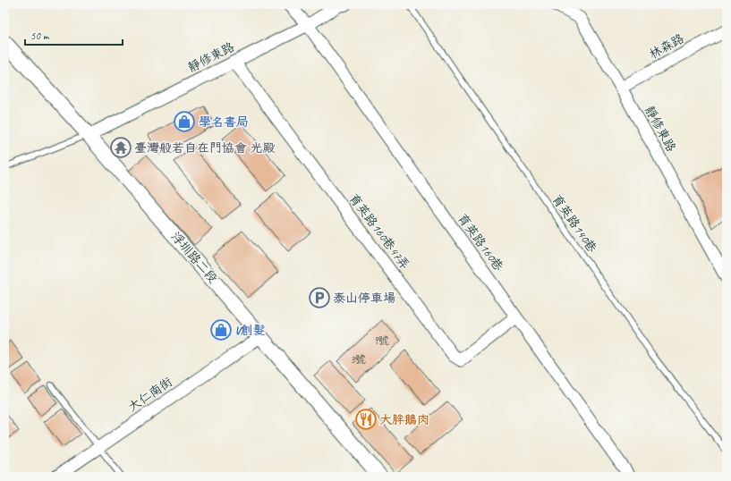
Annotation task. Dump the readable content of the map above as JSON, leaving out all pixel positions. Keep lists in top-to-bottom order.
{
  "streets": {
    "street": [
      "林森路",
      "靜修東路",
      "育英路160巷47弄",
      "育英路160巷",
      "浮圳路二段",
      "大仁南街"
    ],
    "lane": ["育英路140巷"]
  },
  "crossings": [
    ["林森路", "靜修東路"],
    ["靜修東路", "育英路160巷47弄"],
    ["靜修東路", "育英路160巷"],
    ["靜修東路", "浮圳路二段"],
    ["育英路160巷47弄", "育英路160巷"],
    ["浮圳路二段", "大仁南街"]
  ],
  "places": {
    "shop": ["學名書局", "V創髮"],
    "temple": ["臺灣般若自在門協會 光殿"],
    "parking": ["泰山停車場"],
    "restaurant": ["大胖鵝肉"]
  },
  "house_numbers": ["9號", "3號"],
  "scale_bar": "50 m"
}
